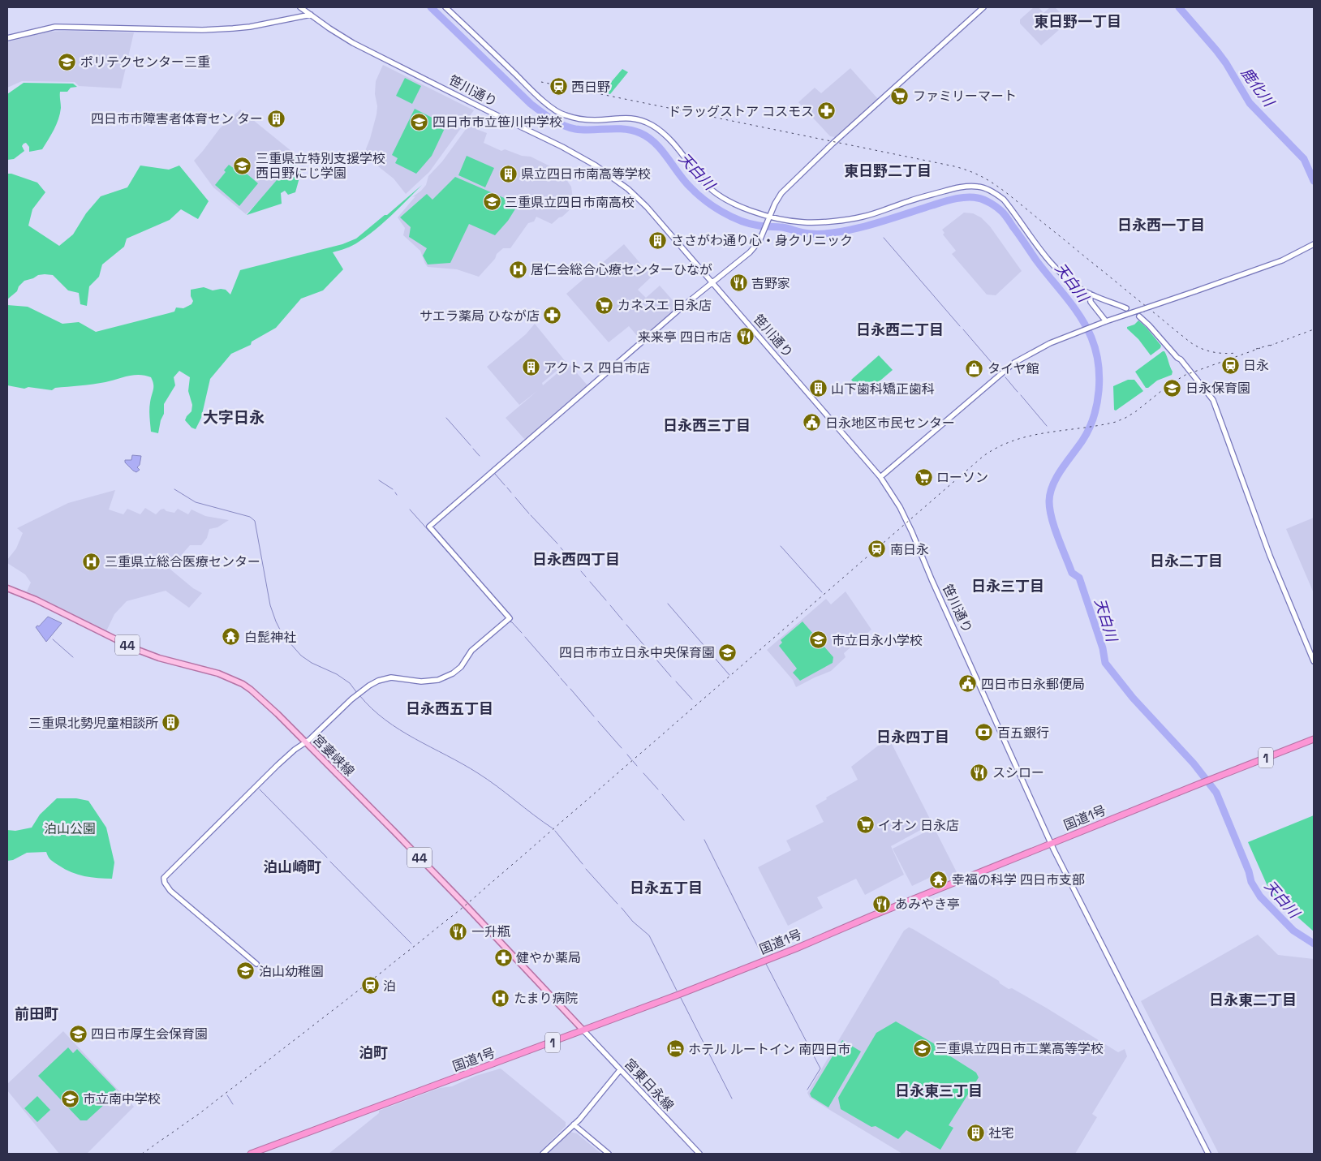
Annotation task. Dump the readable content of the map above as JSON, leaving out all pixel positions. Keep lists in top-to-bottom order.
{
  "streets": {
    "highway": ["1", "国道1号"],
    "main road": ["44", "宮妻峡線"],
    "street": ["笹川通り", "宮東日永線"]
  },
  "crossings": [
    ["笹川通り", "国道1号"],
    ["宮妻峡線", "国道1号"],
    ["宮妻峡線", "宮東日永線"],
    ["国道1号", "宮東日永線"]
  ],
  "districts": [
    "東日野一丁目",
    "東日野二丁目",
    "日永西一丁目",
    "日永西二丁目",
    "大字日永",
    "日永西三丁目",
    "日永西四丁目",
    "日永二丁目",
    "日永三丁目",
    "日永西五丁目",
    "日永四丁目",
    "泊山崎町",
    "日永五丁目",
    "日永東二丁目",
    "前田町",
    "泊町",
    "日永東三丁目"
  ],
  "water": ["鹿化川", "天白川"],
  "parks": ["泊山公園"],
  "places": {
    "school or university": [
      "ポリテクセンター三重",
      "四日市市立笹川中学校",
      "三重県立特別支援学校 西日野にじ学園",
      "三重県立四日市南高校",
      "日永保育園",
      "市立日永小学校",
      "四日市市立日永中央保育園",
      "泊山幼稚園",
      "四日市厚生会保育園",
      "三重県立四日市工業高等学校",
      "市立南中学校"
    ],
    "station": [
      "西日野",
      "日永",
      "南日永",
      "泊"
    ],
    "supermarket": [
      "ファミリーマート",
      "カネスエ 日永店",
      "ローソン",
      "イオン 日永店"
    ],
    "pharmacy": ["ドラッグストア コスモス", "サエラ薬局 ひなが店", "健やか薬局"],
    "building": [
      "四日市市障害者体育セン ター",
      "県立四日市南高等学校",
      "ささがわ通り心・身クリニック",
      "アクトス 四日市店",
      "山下歯科矯正歯科",
      "三重県北勢児童相談所",
      "社宅"
    ],
    "hospital": ["居仁会総合心療センターひなが", "三重県立総合医療センター", "たまり病院"],
    "restaurant": [
      "吉野家",
      "来来亭 四日市店",
      "スシロー",
      "あみやき亭",
      "一升瓶"
    ],
    "shop": ["タイヤ館"],
    "public building": ["日永地区市民センター", "四日市日永郵便局"],
    "temple": ["白髭神社", "幸福の科学 四日市支部"],
    "bank": ["百五銀行"],
    "hotel": ["ホテル ルートイン 南四日市"]
  }
}
